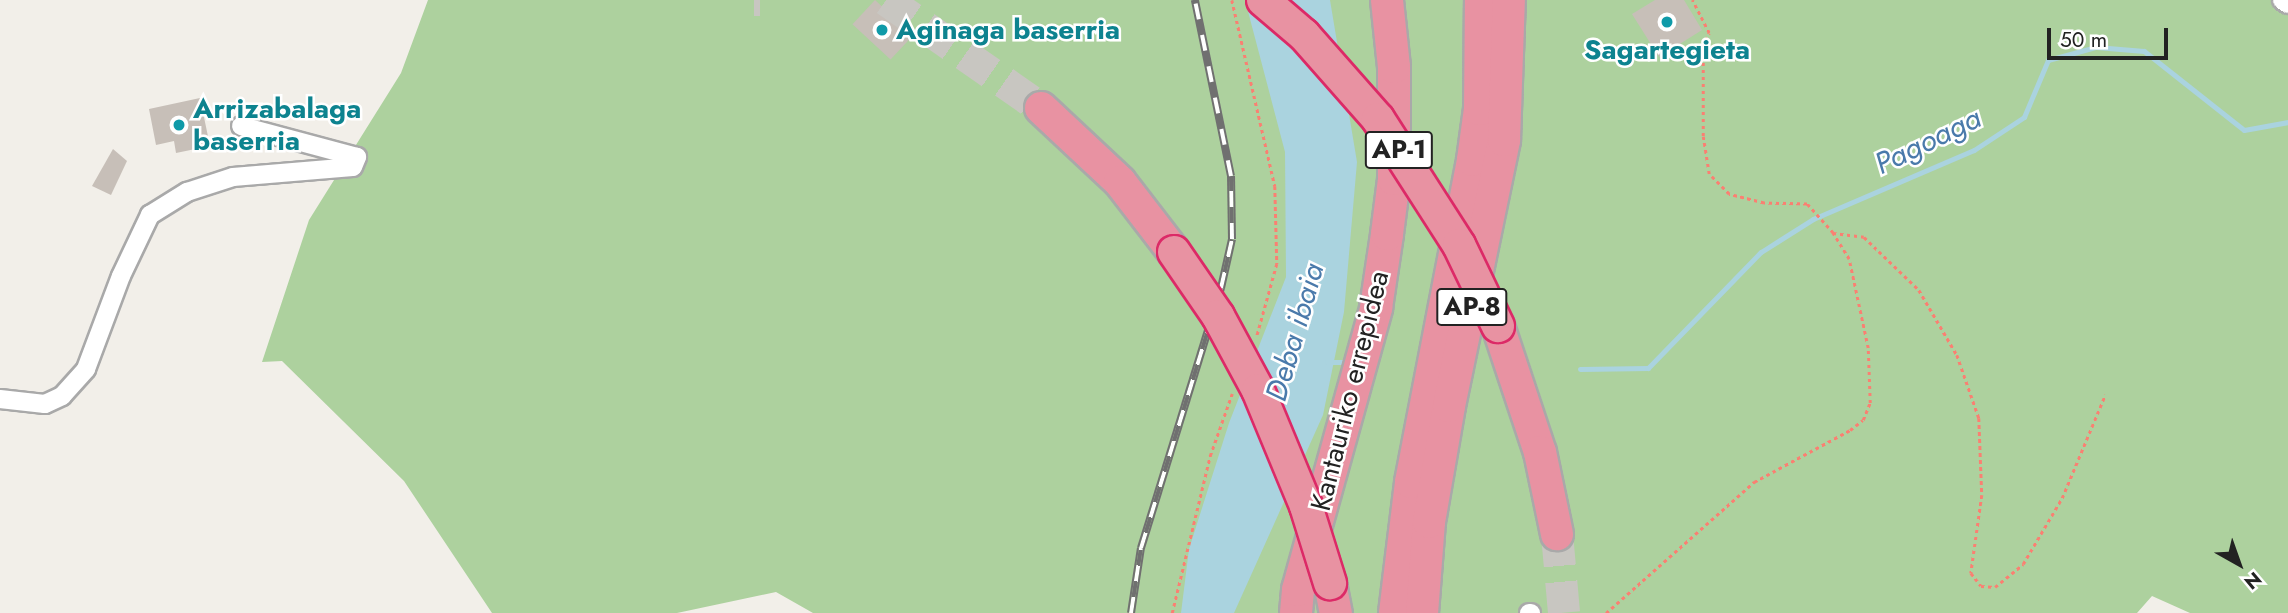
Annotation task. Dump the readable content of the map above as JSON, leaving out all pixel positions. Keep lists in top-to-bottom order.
{
  "streets": {
    "highway": ["AP-1", "AP-8", "Kantauriko errepidea"]
  },
  "water": ["Pagoaga", "Deba ibaia"],
  "places": ["Sagartegieta", "Aginaga baserria", "Arrizabalaga baserria"],
  "scale_bar": "50 m",
  "north": "bottom right"
}
